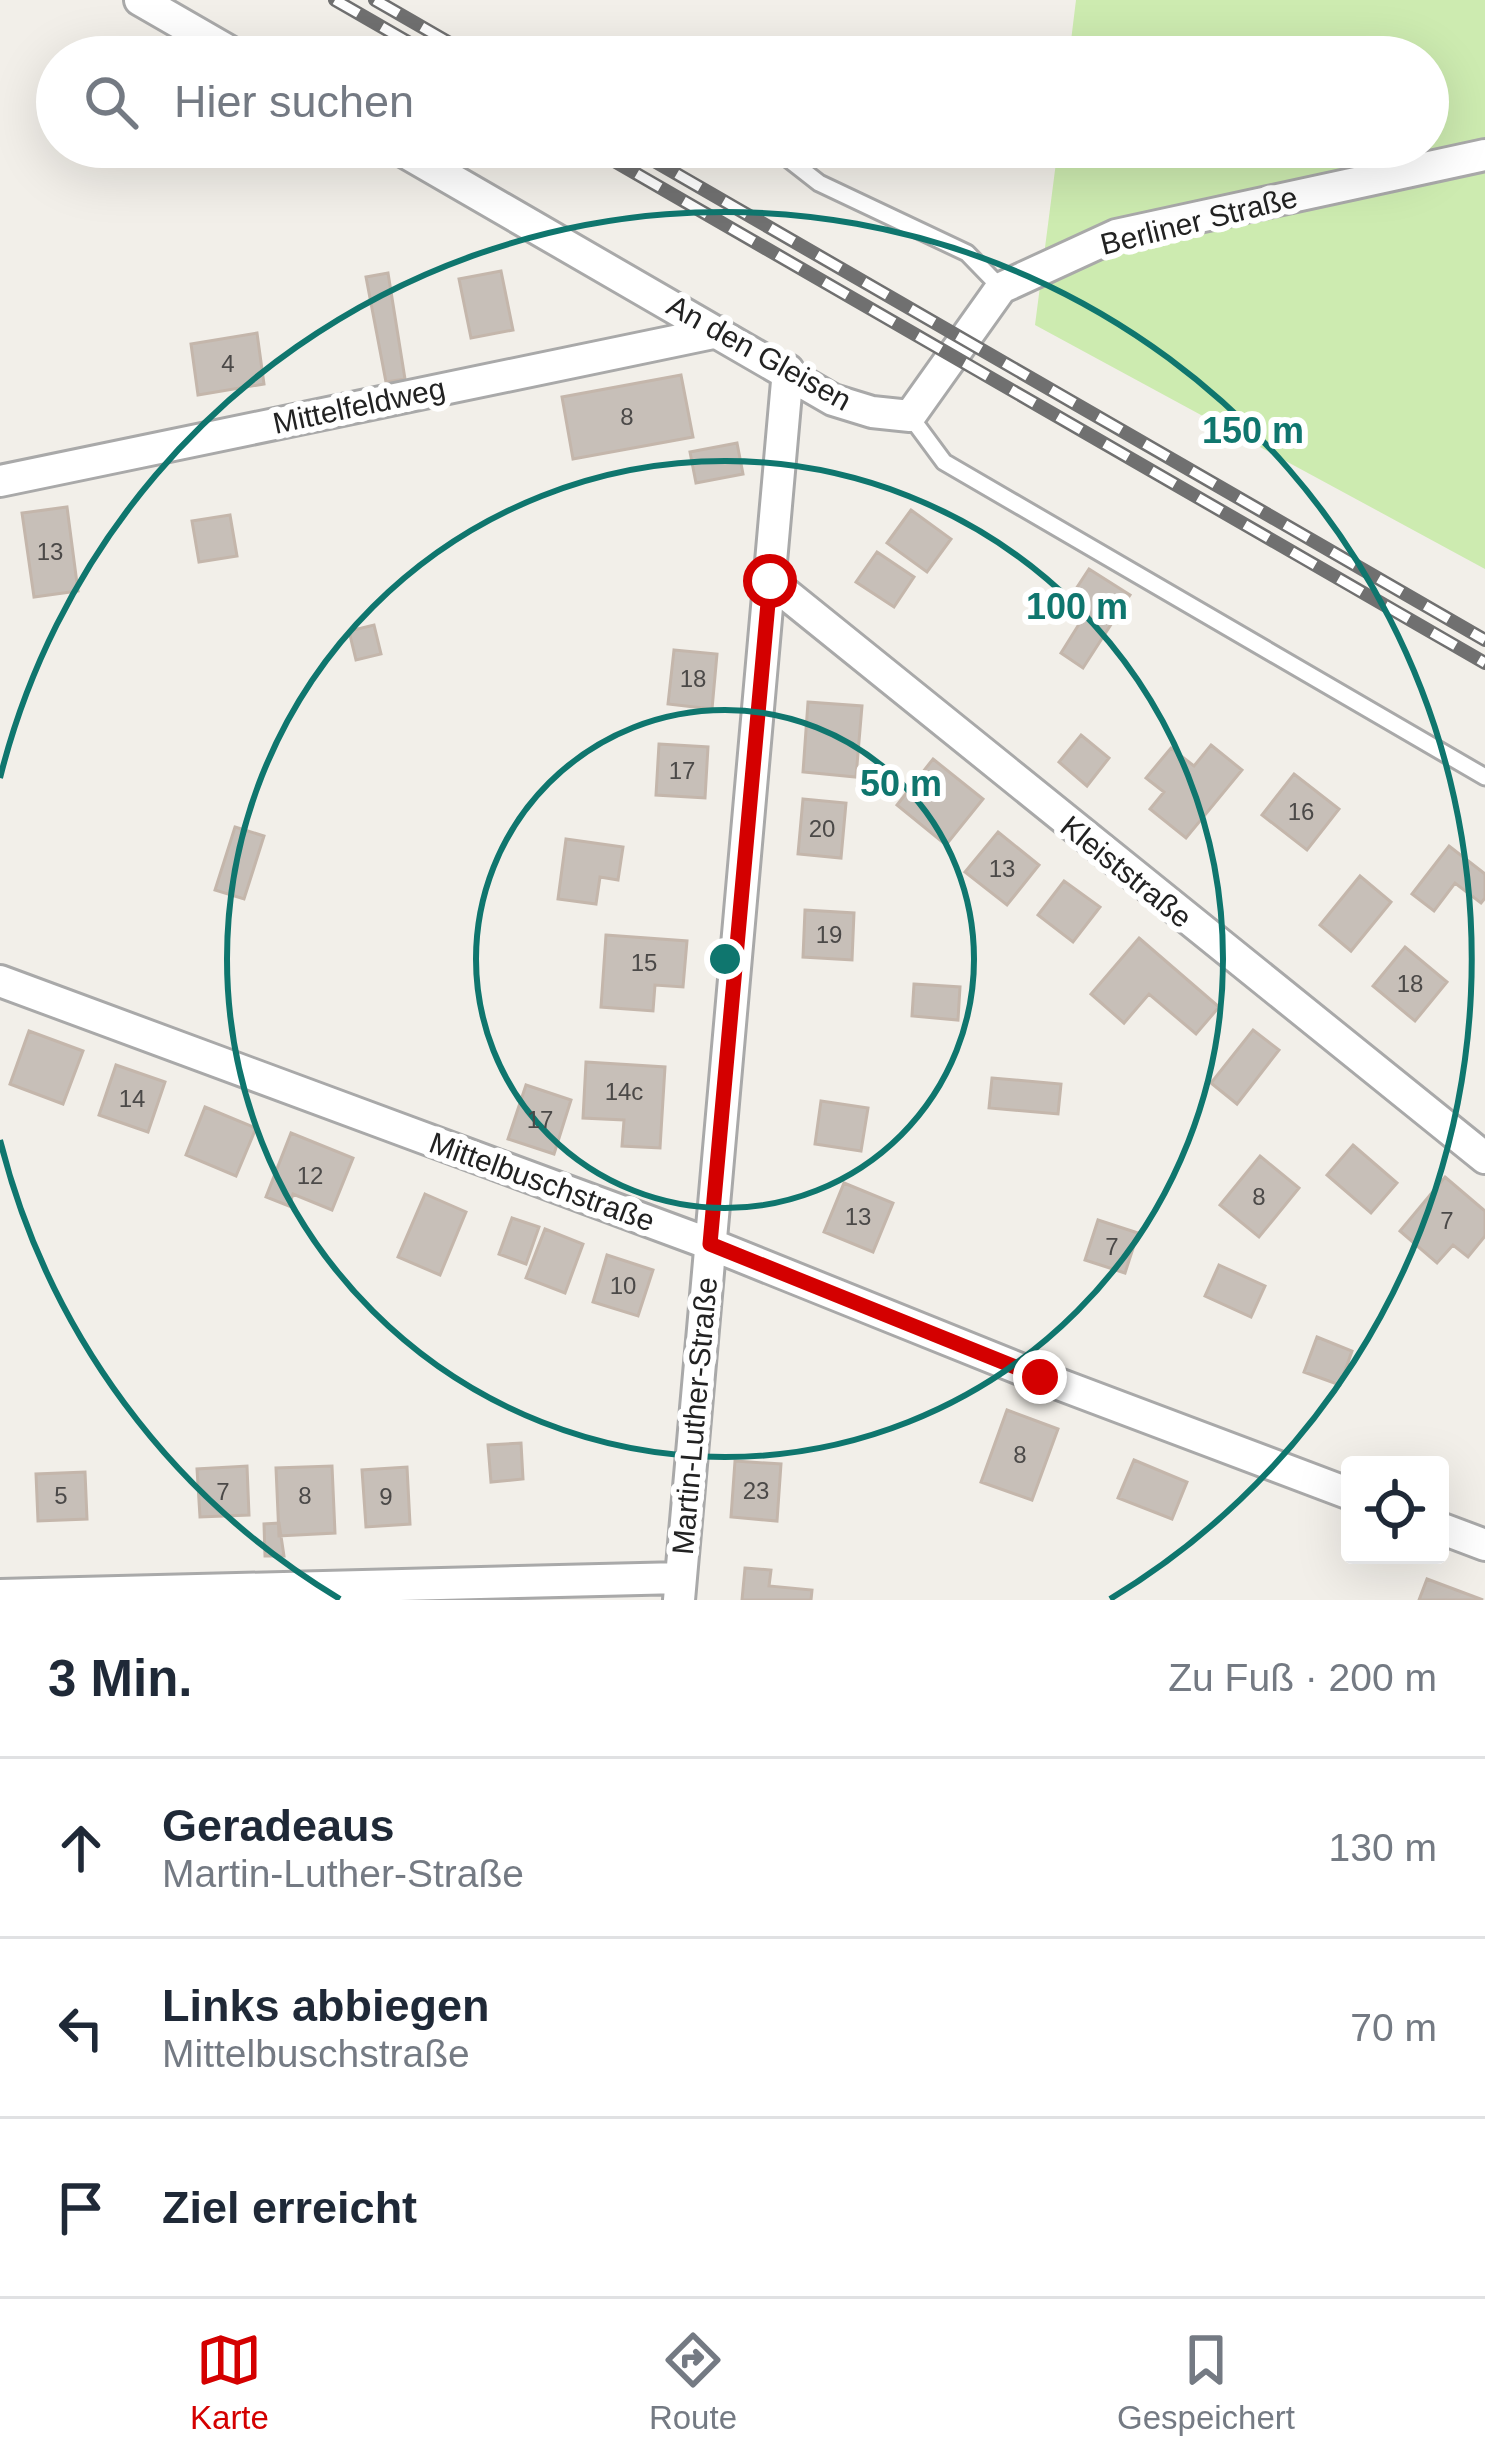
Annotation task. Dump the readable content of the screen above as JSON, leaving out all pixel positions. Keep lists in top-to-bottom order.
{
  "streets": {
    "street": [
      "Berliner Straße",
      "An den Gleisen",
      "Mittelfeldweg",
      "Kleiststraße",
      "Mittelbuschstraße",
      "Martin-Luther-Straße"
    ]
  },
  "crossings": [
    ["Berliner Straße", "An den Gleisen"],
    ["An den Gleisen", "Mittelfeldweg"],
    ["An den Gleisen", "Martin-Luther-Straße"],
    ["Kleiststraße", "Martin-Luther-Straße"],
    ["Mittelbuschstraße", "Martin-Luther-Straße"]
  ],
  "house_numbers": [
    "4",
    "8",
    "13",
    "18",
    "17",
    "16",
    "20",
    "13",
    "19",
    "15",
    "18",
    "14c",
    "14",
    "17",
    "12",
    "8",
    "13",
    "7",
    "7",
    "10",
    "8",
    "23",
    "7",
    "5",
    "8",
    "9"
  ],
  "page": {
    "search": "Hier suchen",
    "heading": ["3 Min.", "Zu Fuß · 200 m"],
    "list": [
      ["Geradeaus", "Martin-Luther-Straße", "130 m"],
      ["Links abbiegen", "Mittelbuschstraße", "70 m"],
      "Ziel erreicht"
    ],
    "nav": ["Karte", "Route", "Gespeichert"]
  },
  "rings": ["150 m", "100 m", "50 m"]
}
